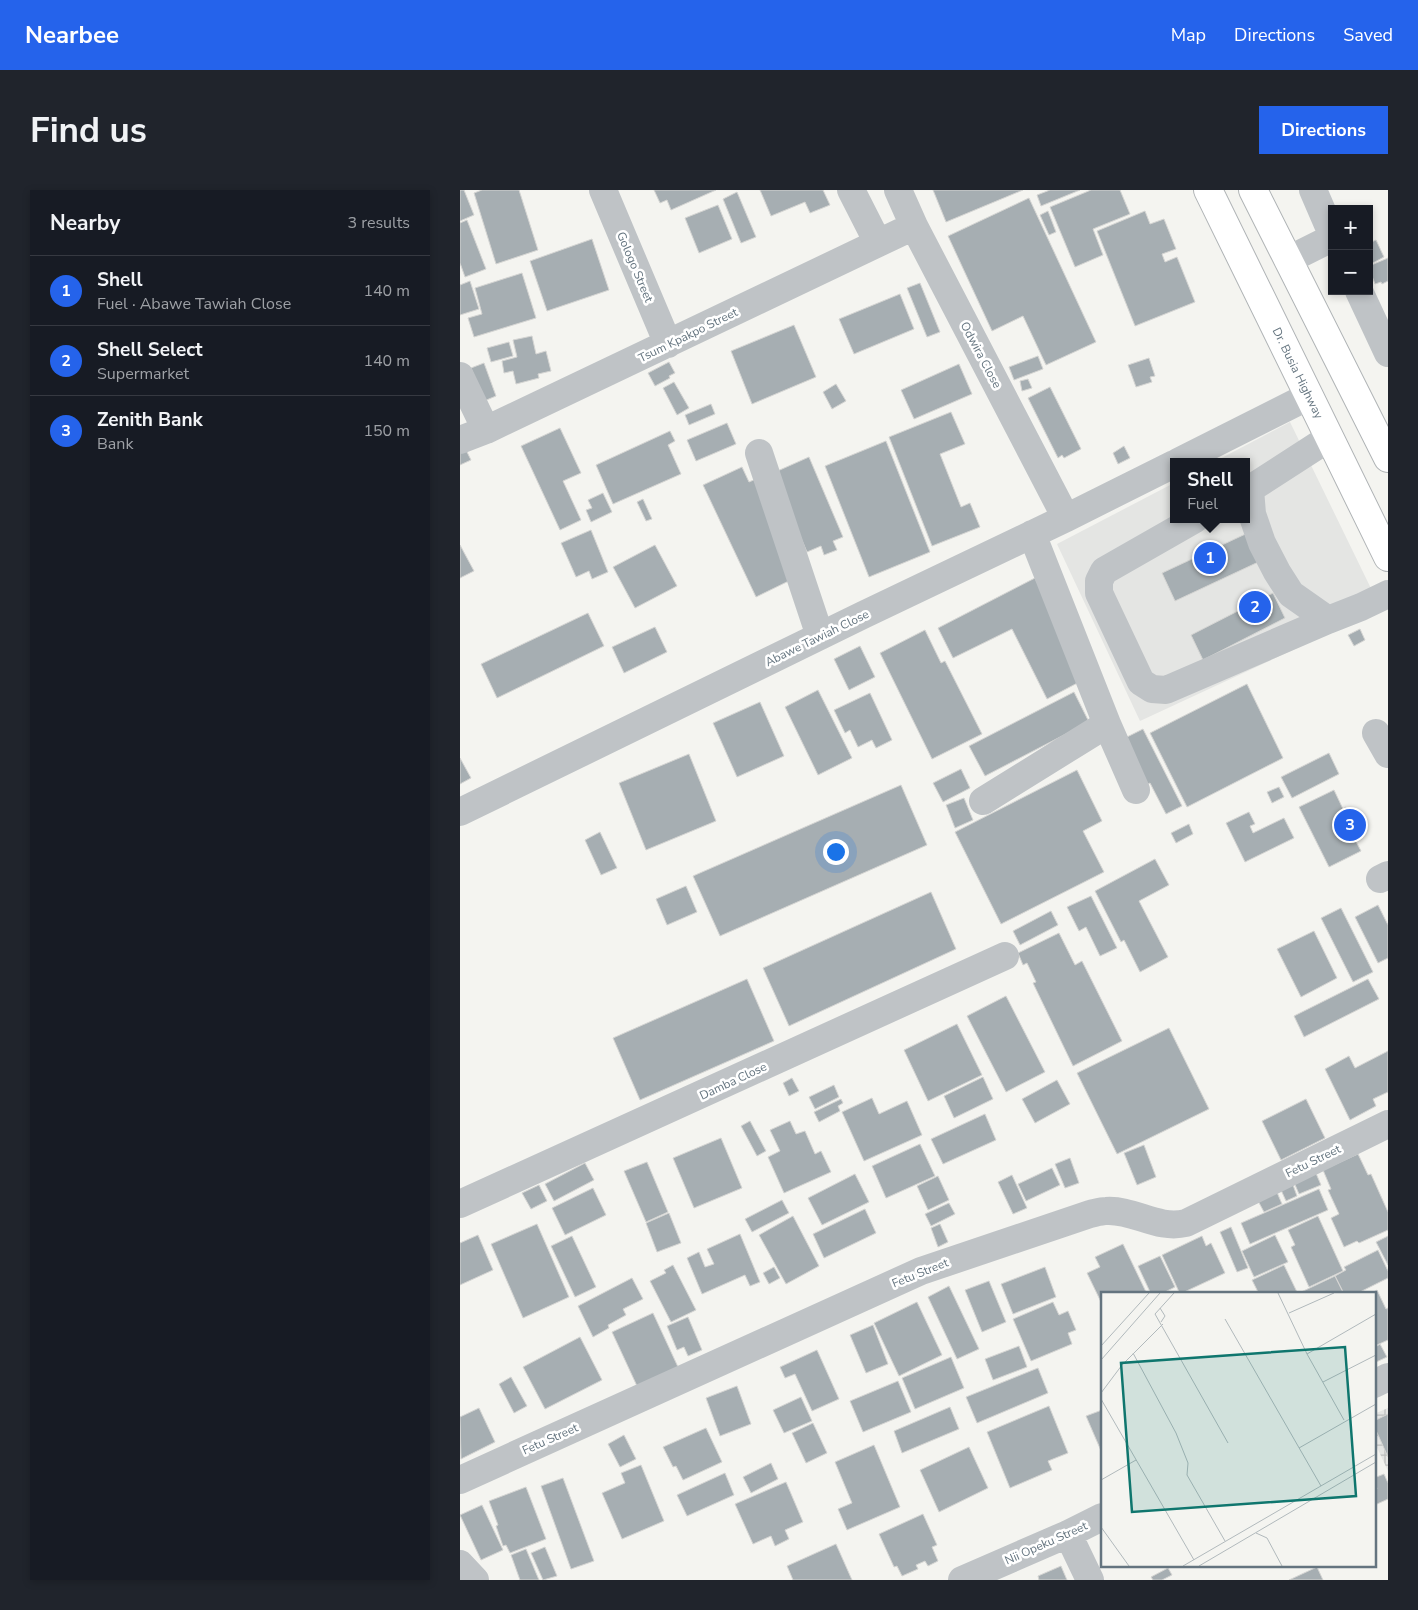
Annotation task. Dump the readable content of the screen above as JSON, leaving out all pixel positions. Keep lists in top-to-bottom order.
{
  "streets": {
    "highway": ["Dr. Busia Highway"],
    "street": [
      "Gologo Street",
      "Tsum Kpakpo Street",
      "Odwira Close",
      "Abawe Tawiah Close",
      "Damba Close",
      "Fetu Street",
      "Nii Opeku Street"
    ]
  },
  "crossings": [
    ["Gologo Street", "Tsum Kpakpo Street"],
    ["Tsum Kpakpo Street", "Odwira Close"],
    ["Odwira Close", "Abawe Tawiah Close"]
  ],
  "page": {
    "header": "Nearbee",
    "nav": ["Map", "Directions", "Saved"],
    "buttons": "Directions",
    "title": "Find us",
    "heading": ["Nearby", "3 results"],
    "map_buttons": ["+", "−"],
    "list": [
      {
        "mark": "1",
        "name": "Shell",
        "note": "Fuel · Abawe Tawiah Close",
        "value": "140 m"
      },
      {
        "mark": "2",
        "name": "Shell Select",
        "note": "Supermarket",
        "value": "140 m"
      },
      {
        "mark": "3",
        "name": "Zenith Bank",
        "note": "Bank",
        "value": "150 m"
      }
    ],
    "popup": ["Shell", "Fuel"],
    "pins": ["1", "2", "3"]
  }
}
